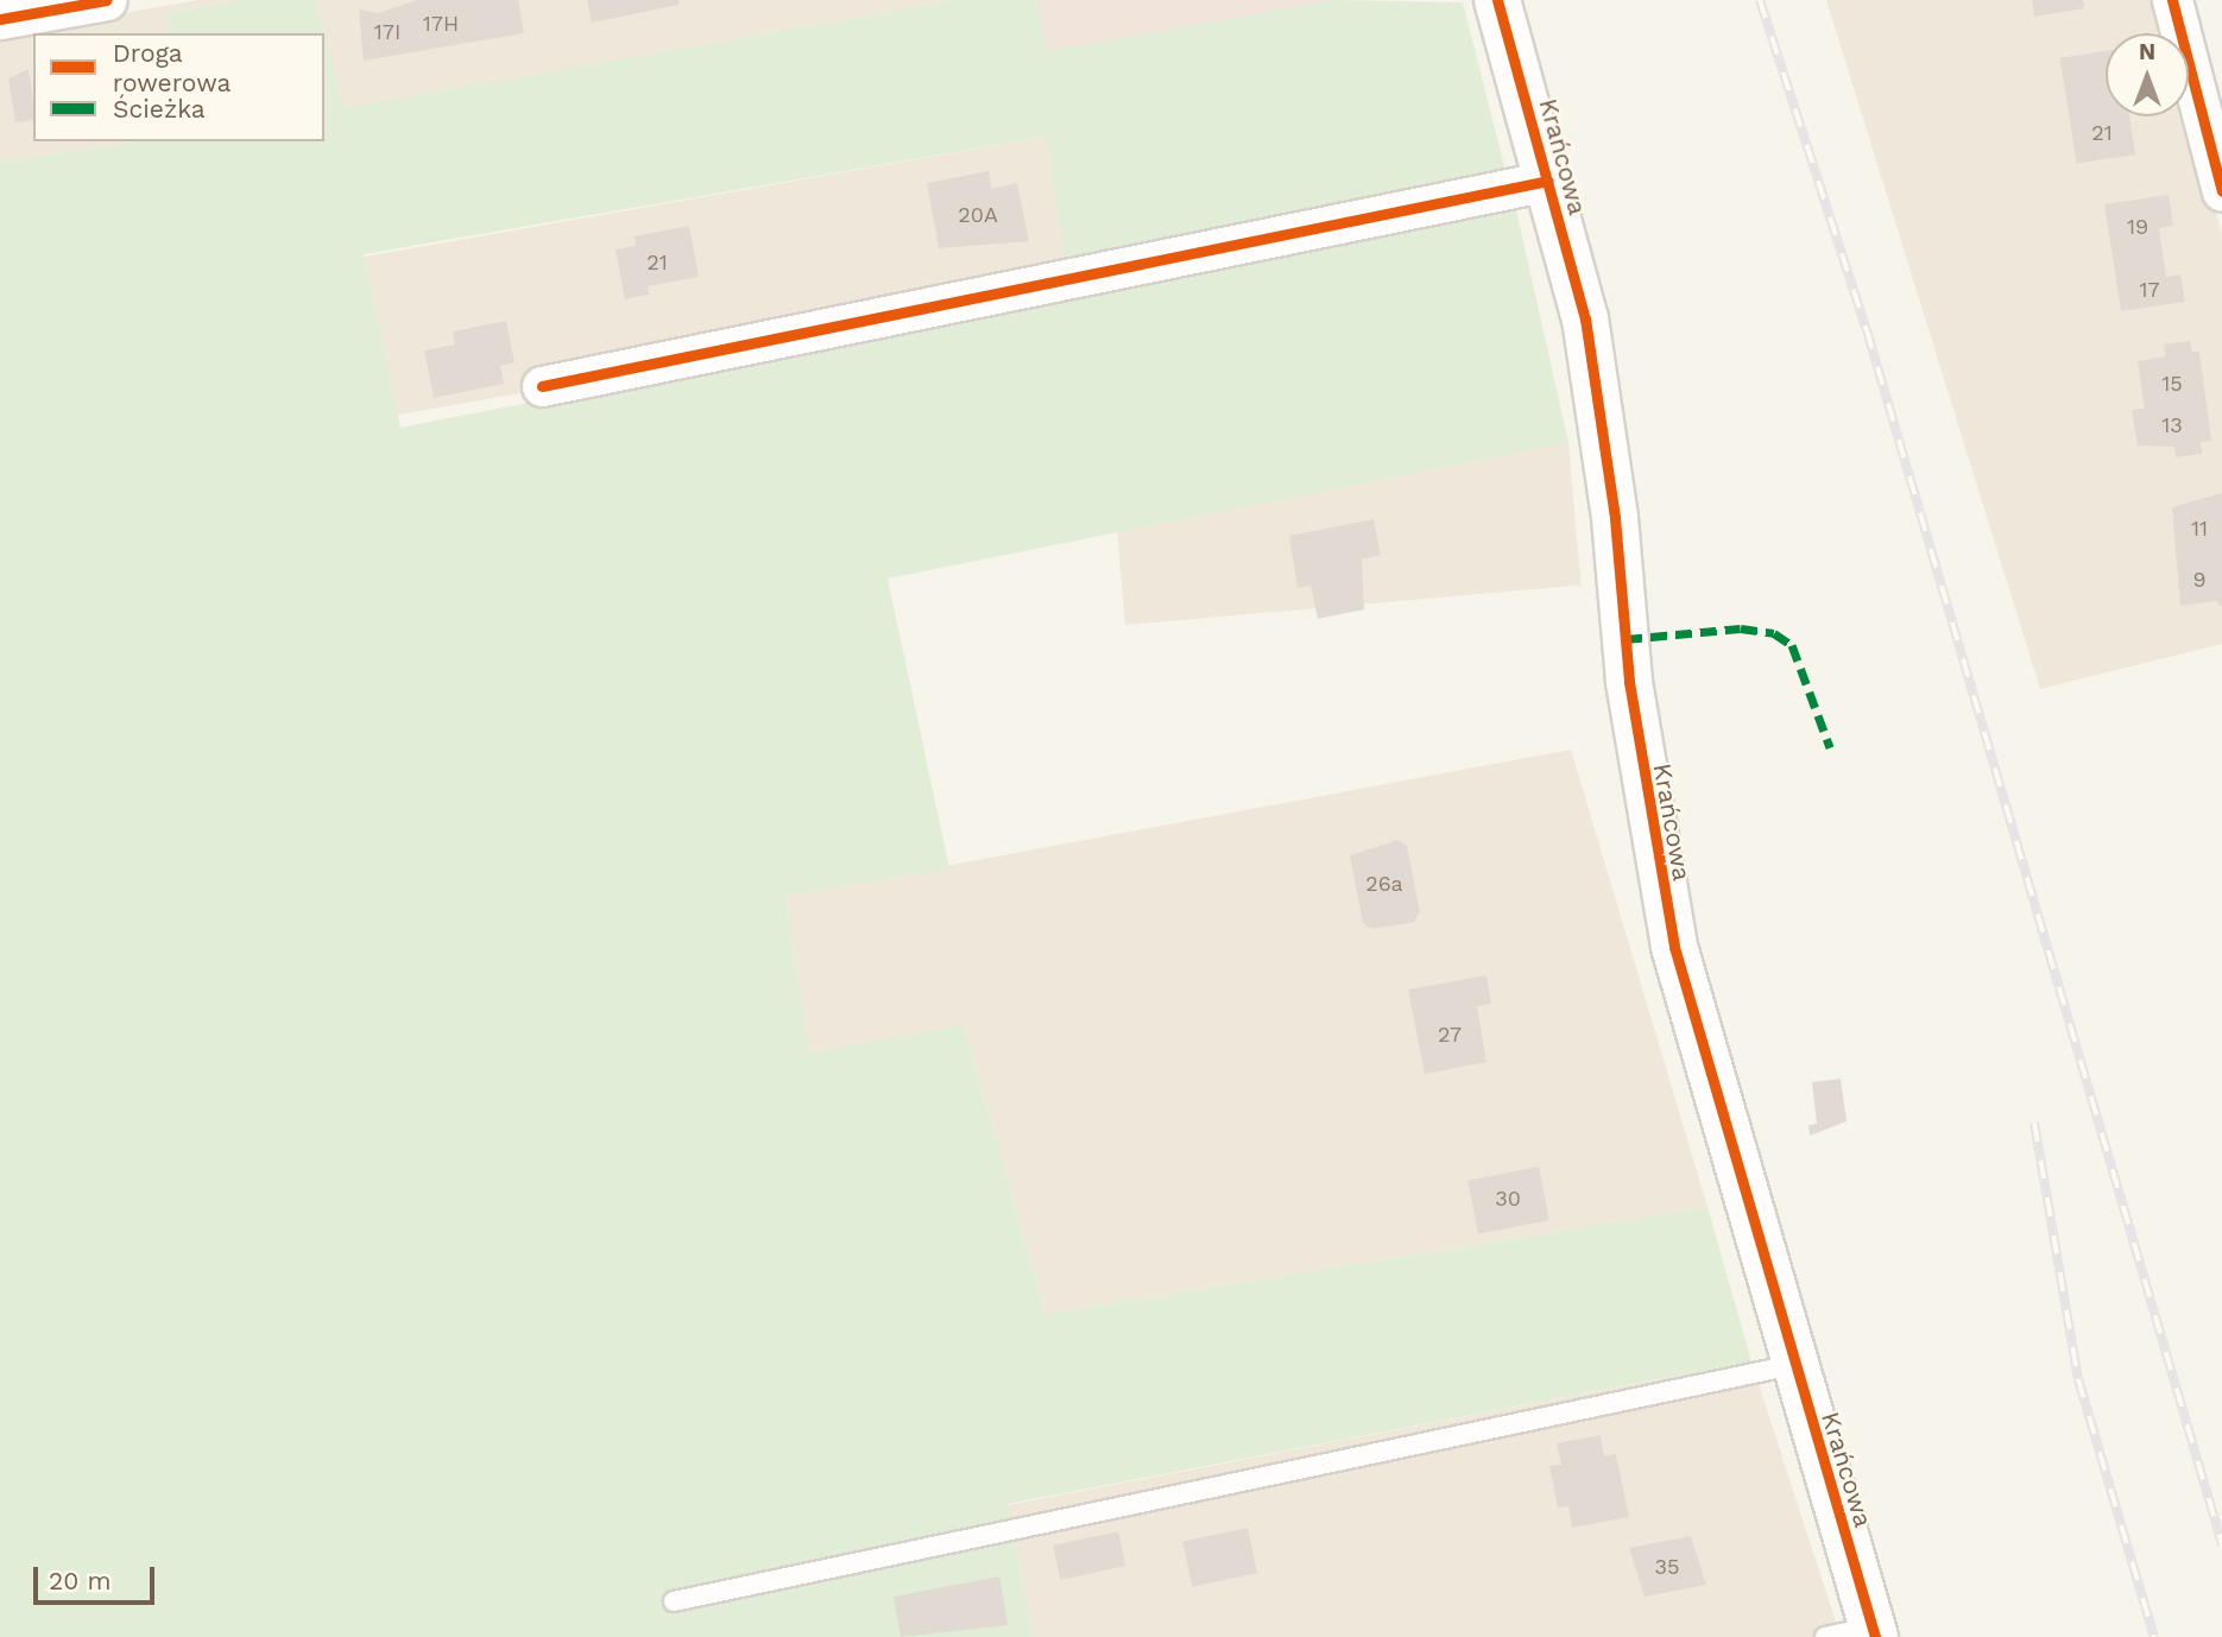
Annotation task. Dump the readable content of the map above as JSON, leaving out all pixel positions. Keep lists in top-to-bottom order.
{
  "streets": {
    "street": ["Krańcowa"]
  },
  "house_numbers": [
    "17H",
    "17I",
    "21",
    "20A",
    "19",
    "21",
    "17",
    "15",
    "13",
    "11",
    "9",
    "26a",
    "27",
    "30",
    "35"
  ],
  "legend": ["Droga rowerowa", "Ścieżka"],
  "scale_bar": "20 m",
  "north": "top"
}
